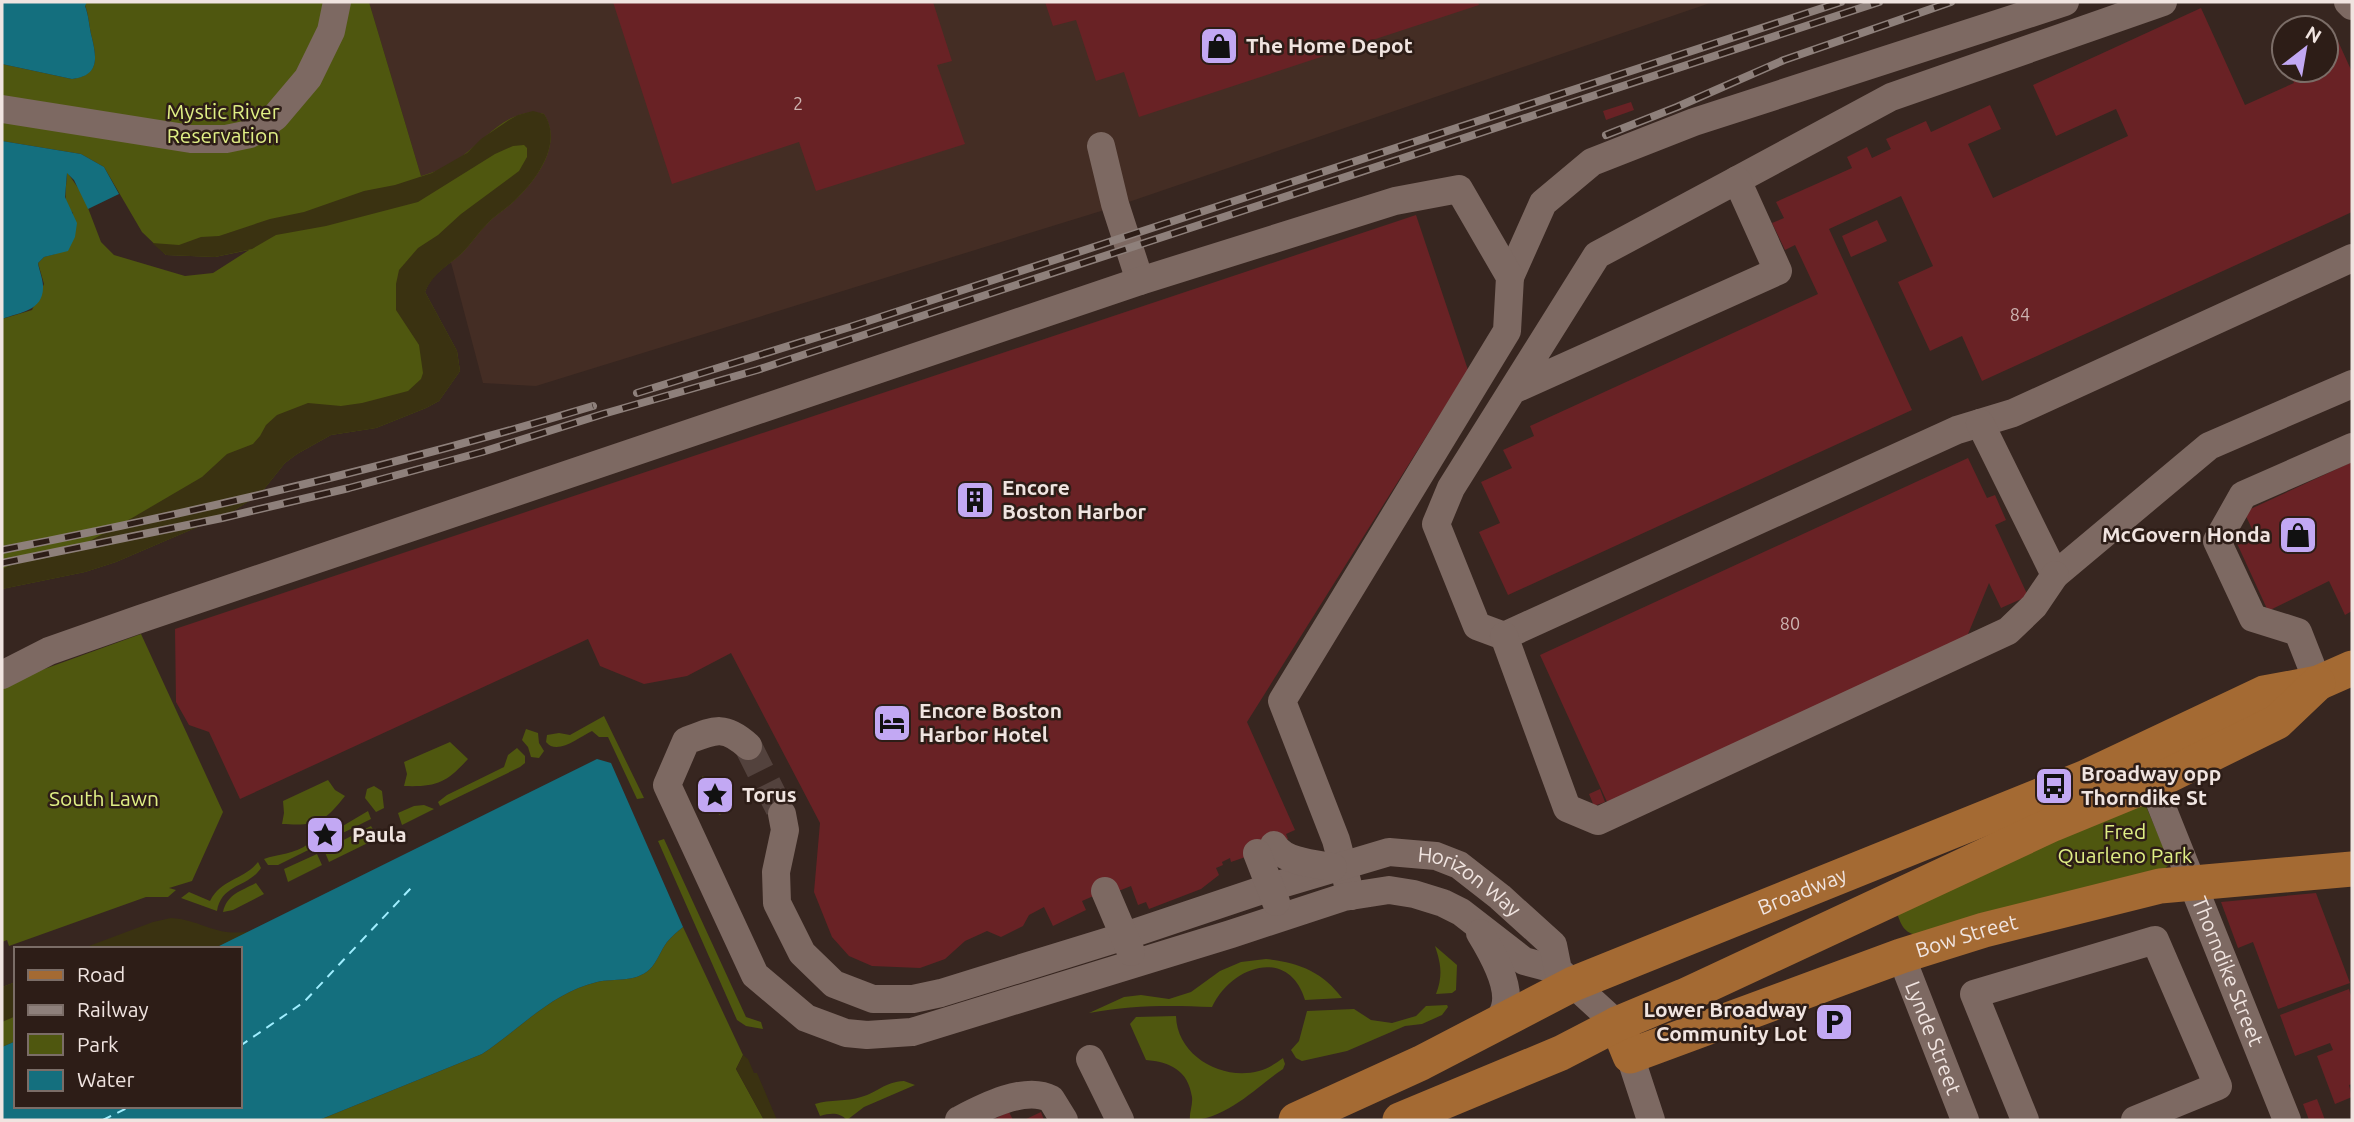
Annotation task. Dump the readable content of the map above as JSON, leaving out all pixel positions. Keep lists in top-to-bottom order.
{
  "streets": {
    "main road": ["Broadway", "Bow Street"],
    "street": ["Horizon Way", "Thorndike Street", "Lynde Street"]
  },
  "crossings": [
    ["Horizon Way", "Broadway"],
    ["Broadway", "Thorndike Street"],
    ["Bow Street", "Thorndike Street"],
    ["Bow Street", "Lynde Street"]
  ],
  "parks": ["Mystic River Reservation", "South Lawn", "Fred Quarleno Park"],
  "places": {
    "shop": ["The Home Depot", "McGovern Honda"],
    "building": ["Encore Boston Harbor"],
    "hotel": ["Encore Boston Harbor Hotel"],
    "bus stop": ["Broadway opp Thorndike St"],
    "place": ["Torus", "Paula"],
    "parking": ["Lower Broadway Community Lot"]
  },
  "house_numbers": ["2", "84", "80"],
  "legend": [
    "Road",
    "Railway",
    "Park",
    "Water"
  ],
  "north": "top right"
}
